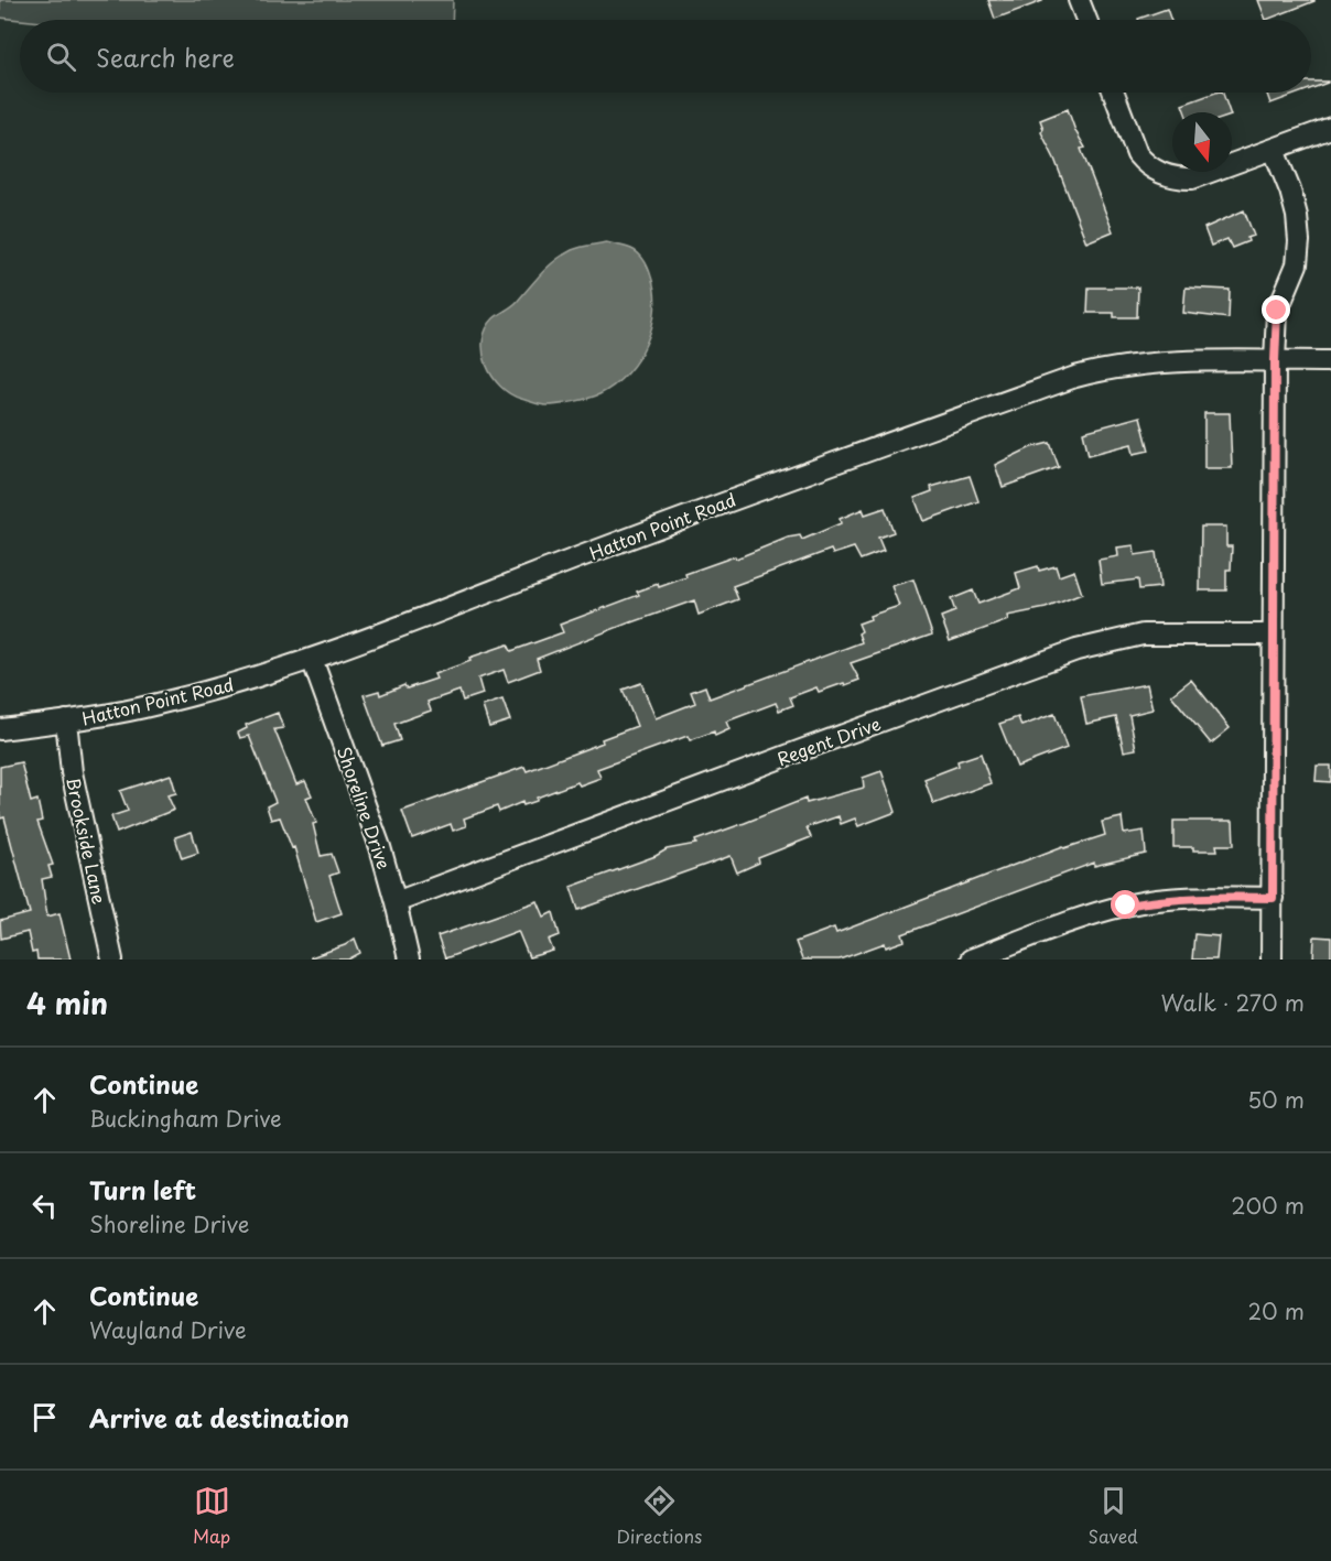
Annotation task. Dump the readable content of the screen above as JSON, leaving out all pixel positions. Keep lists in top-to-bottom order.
{
  "streets": {
    "street": [
      "Hatton Point Road",
      "Regent Drive",
      "Shoreline Drive",
      "Brookside Lane"
    ]
  },
  "crossings": [
    ["Hatton Point Road", "Shoreline Drive"],
    ["Hatton Point Road", "Brookside Lane"],
    ["Regent Drive", "Shoreline Drive"]
  ],
  "north": "bottom",
  "page": {
    "search": "Search here",
    "heading": ["4 min", "Walk · 270 m"],
    "list": [
      ["Continue", "Buckingham Drive", "50 m"],
      ["Turn left", "Shoreline Drive", "200 m"],
      ["Continue", "Wayland Drive", "20 m"],
      "Arrive at destination"
    ],
    "nav": ["Map", "Directions", "Saved"]
  }
}
